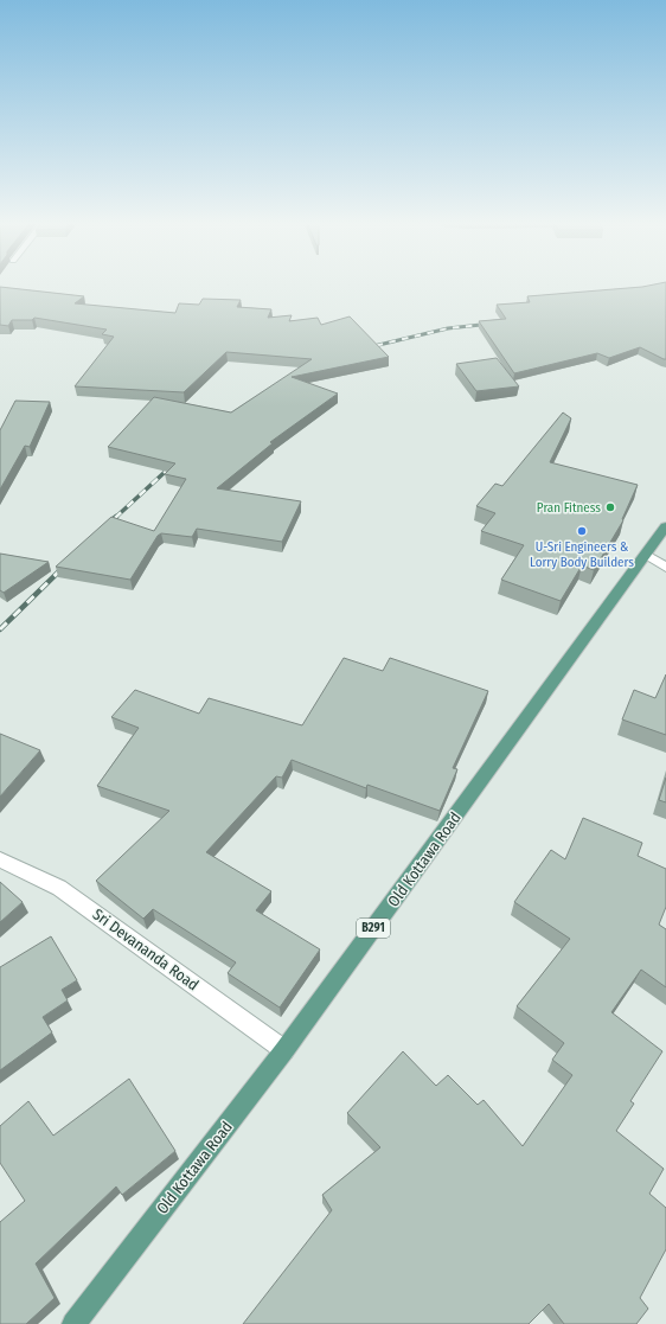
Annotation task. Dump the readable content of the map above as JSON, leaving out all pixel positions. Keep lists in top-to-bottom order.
{
  "streets": {
    "main road": ["Old Kottawa Road", "B291"],
    "street": ["Sri Devananda Road"]
  },
  "crossings": [
    ["Old Kottawa Road", "Sri Devananda Road"]
  ],
  "places": ["Pran Fitness", "U-Sri Engineers & Lorry Body Builders"]
}
